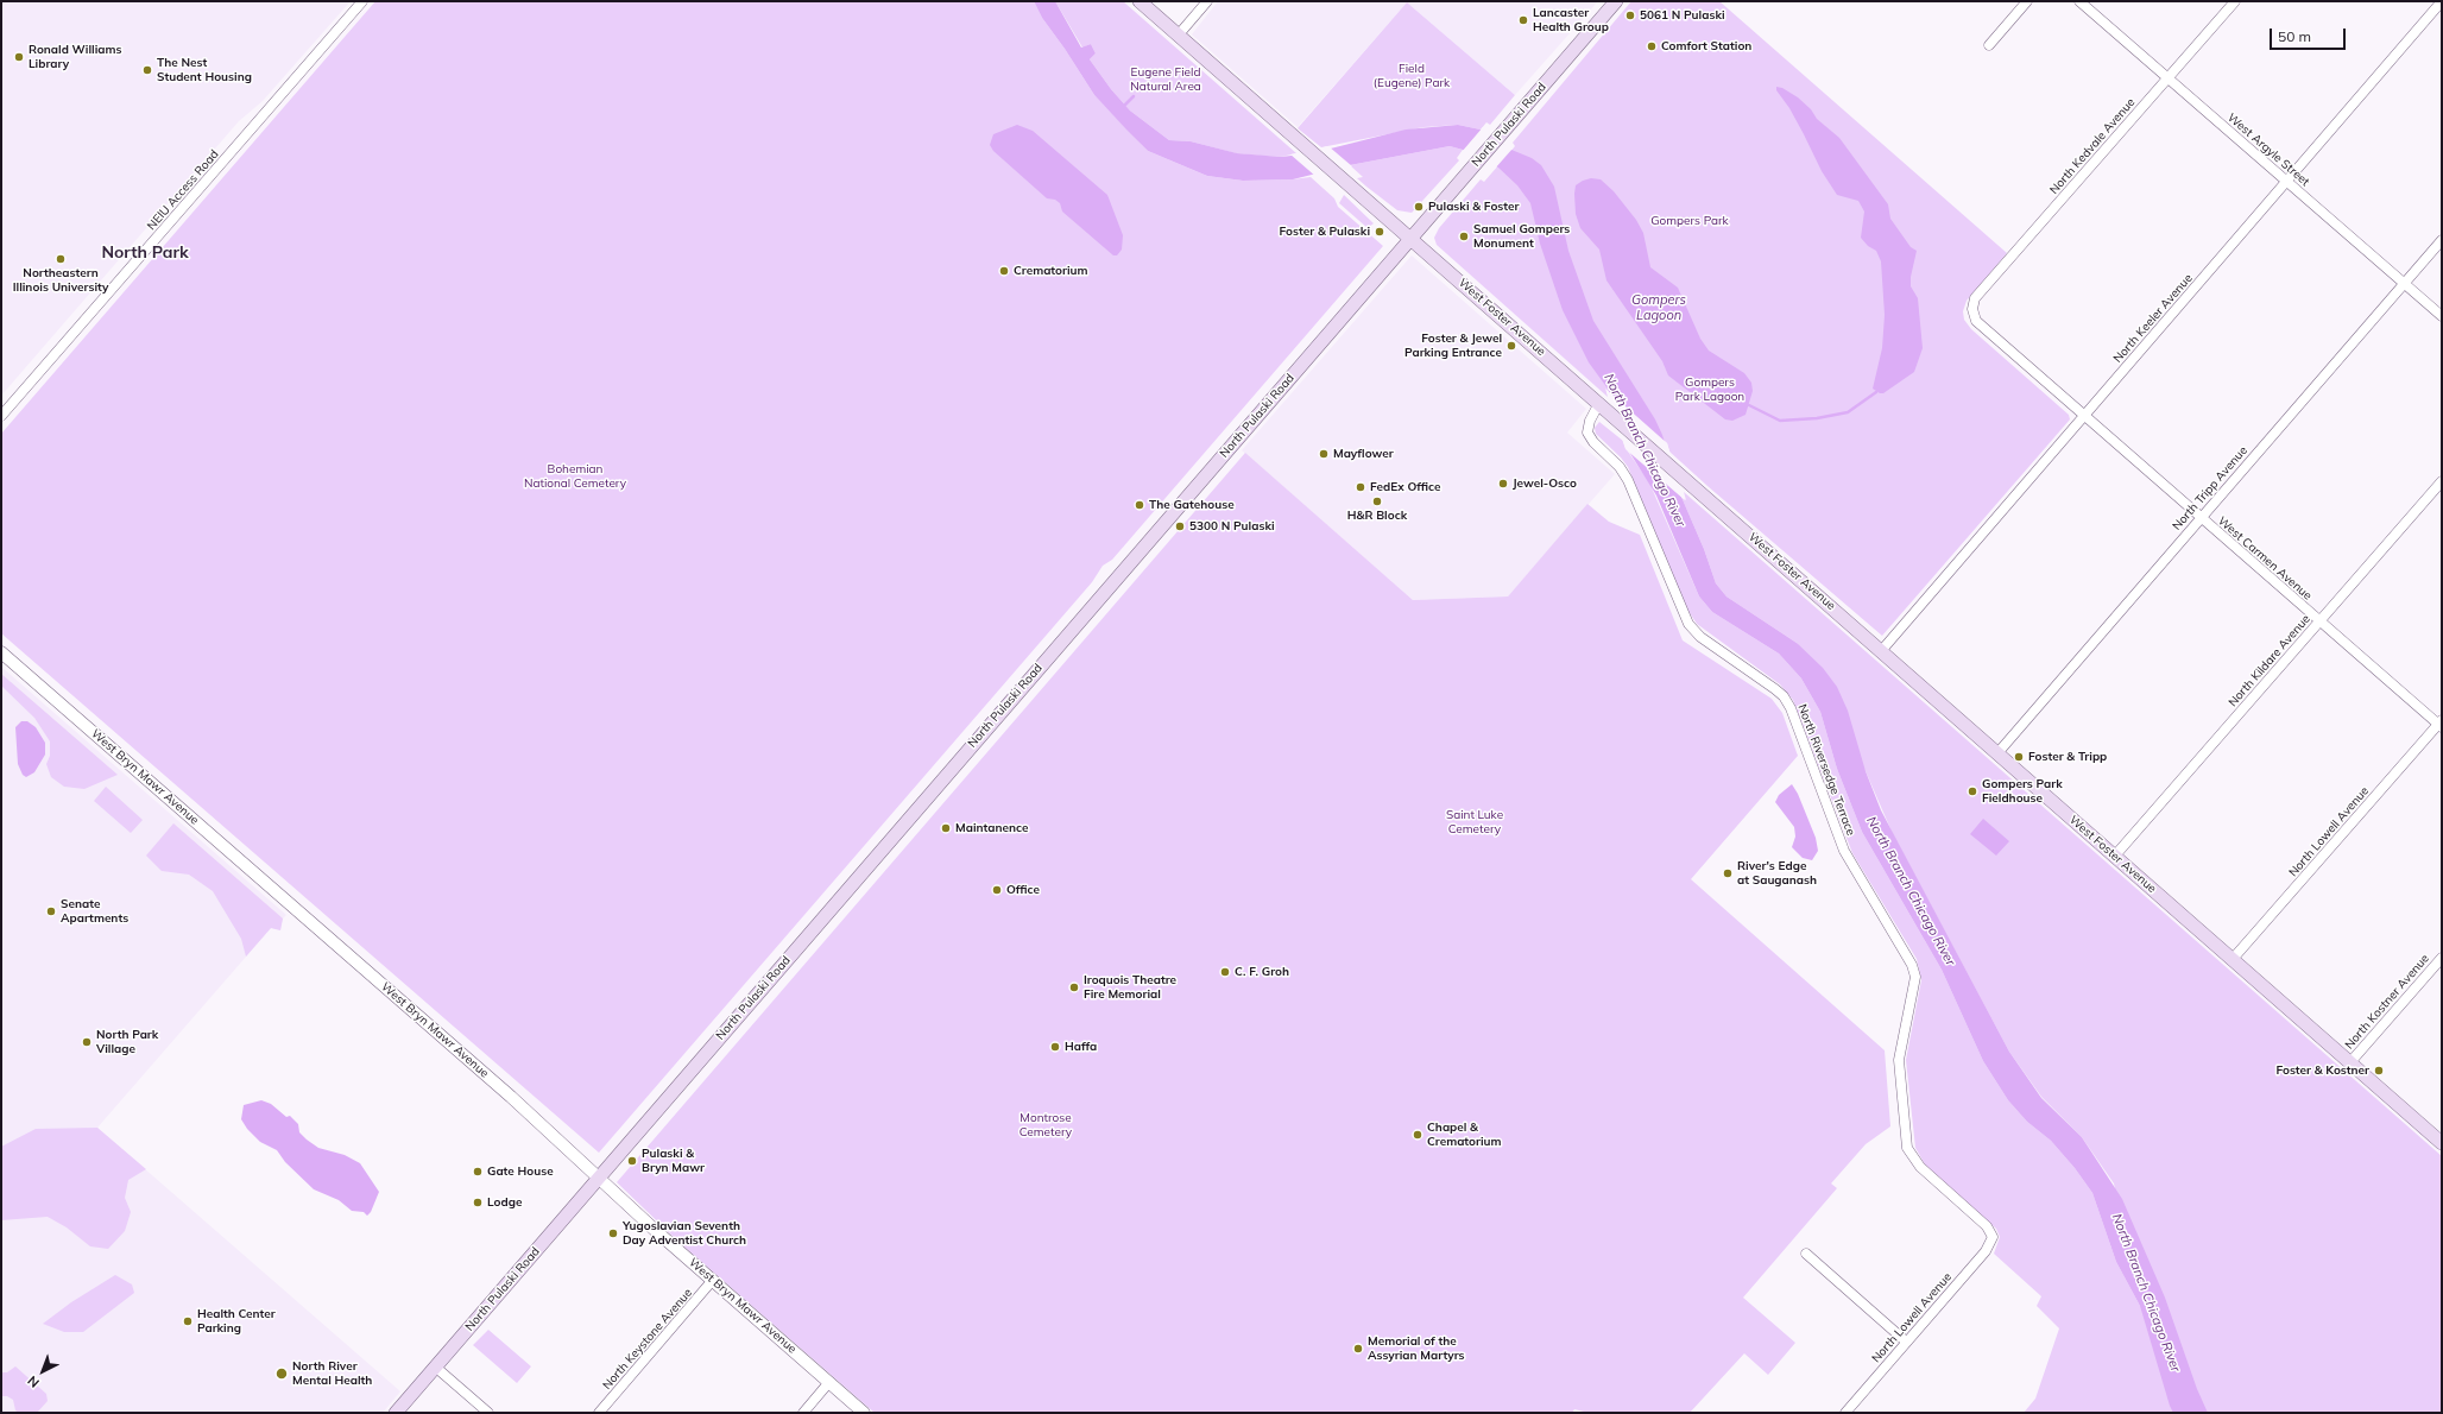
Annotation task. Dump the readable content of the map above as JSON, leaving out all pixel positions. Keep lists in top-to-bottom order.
{
  "streets": {
    "main road": ["North Pulaski Road", "West Foster Avenue"],
    "street": [
      "North Kedvale Avenue",
      "West Argyle Street",
      "NEIU Access Road",
      "North Keeler Avenue",
      "North Tripp Avenue",
      "West Carmen Avenue",
      "North Kildare Avenue",
      "North Riversedge Terrace",
      "West Bryn Mawr Avenue",
      "North Lowell Avenue",
      "North Kostner Avenue",
      "North Keystone Avenue"
    ]
  },
  "crossings": [
    ["North Pulaski Road", "West Foster Avenue"],
    ["North Pulaski Road", "West Bryn Mawr Avenue"],
    ["North Kedvale Avenue", "West Argyle Street"],
    ["North Kedvale Avenue", "West Carmen Avenue"],
    ["West Argyle Street", "North Keeler Avenue"],
    ["West Argyle Street", "North Tripp Avenue"],
    ["West Foster Avenue", "North Keeler Avenue"],
    ["West Foster Avenue", "North Tripp Avenue"],
    ["West Foster Avenue", "North Kildare Avenue"],
    ["West Foster Avenue", "North Riversedge Terrace"],
    ["West Foster Avenue", "North Lowell Avenue"],
    ["West Foster Avenue", "North Kostner Avenue"],
    ["North Keeler Avenue", "West Carmen Avenue"],
    ["North Tripp Avenue", "West Carmen Avenue"],
    ["West Carmen Avenue", "North Kildare Avenue"],
    ["West Carmen Avenue", "North Lowell Avenue"],
    ["North Riversedge Terrace", "North Lowell Avenue"],
    ["West Bryn Mawr Avenue", "North Keystone Avenue"]
  ],
  "districts": ["North Park"],
  "water": ["Gompers Lagoon", "North Branch Chicago River"],
  "parks": [
    "Field (Eugene) Park",
    "Eugene Field Natural Area",
    "Gompers Park",
    "Gompers Park Lagoon",
    "Bohemian National Cemetery",
    "Saint Luke Cemetery",
    "Montrose Cemetery"
  ],
  "places": [
    "5061 N Pulaski",
    "Lancaster Health Group",
    "Comfort Station",
    "Ronald Williams Library",
    "The Nest Student Housing",
    "Pulaski & Foster",
    "Foster & Pulaski",
    "Samuel Gompers Monument",
    "Northeastern Illinois University",
    "Crematorium",
    "Foster & Jewel Parking Entrance",
    "Mayflower",
    "Jewel-Osco",
    "FedEx Office",
    "H&R Block",
    "The Gatehouse",
    "5300 N Pulaski",
    "Foster & Tripp",
    "Gompers Park Fieldhouse",
    "Maintanence",
    "River's Edge at Sauganash",
    "Office",
    "Senate Apartments",
    "C. F. Groh",
    "Iroquois Theatre Fire Memorial",
    "North Park Village",
    "Haffa",
    "Foster & Kostner",
    "Chapel & Crematorium",
    "Pulaski & Bryn Mawr",
    "Gate House",
    "Lodge",
    "Yugoslavian Seventh Day Adventist Church",
    "Health Center Parking",
    "Memorial of the Assyrian Martyrs",
    "North River Mental Health"
  ],
  "scale_bar": "50 m",
  "north": "bottom left"
}
